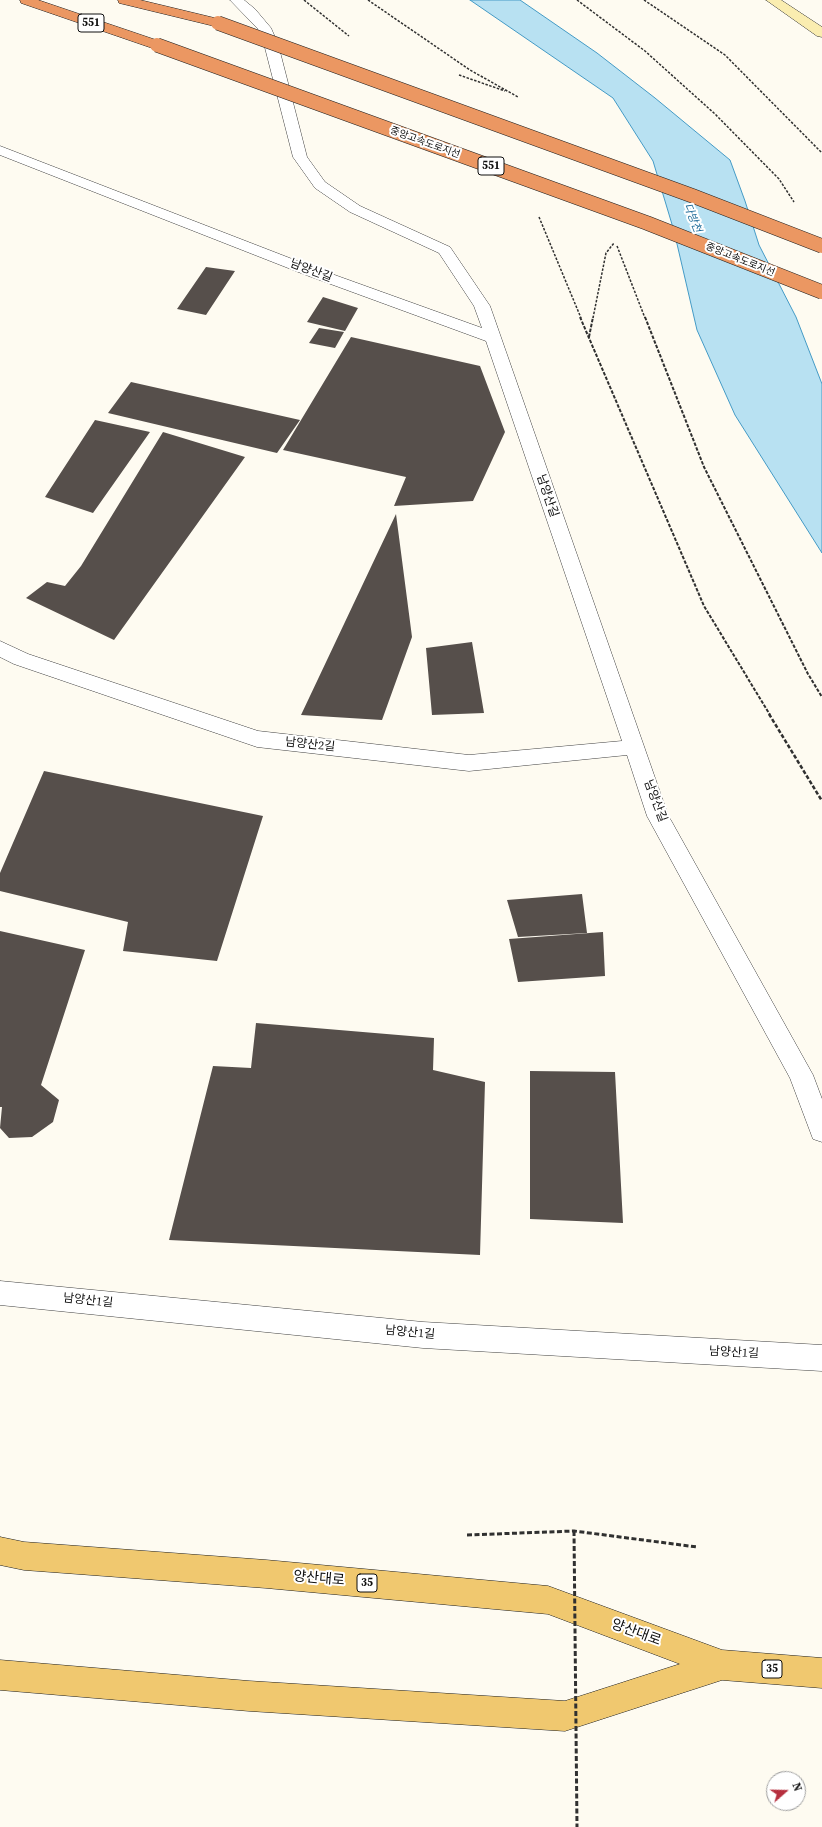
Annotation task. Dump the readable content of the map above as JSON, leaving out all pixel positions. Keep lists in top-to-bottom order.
{
  "streets": {
    "highway": ["551", "중앙고속도로지선"],
    "main road": ["양산대로", "35"],
    "street": ["남양산길", "남양산2길", "남양산1길"]
  },
  "crossings": [
    ["남양산길", "남양산2길"]
  ],
  "water": ["다방천"],
  "north": "right"
}
